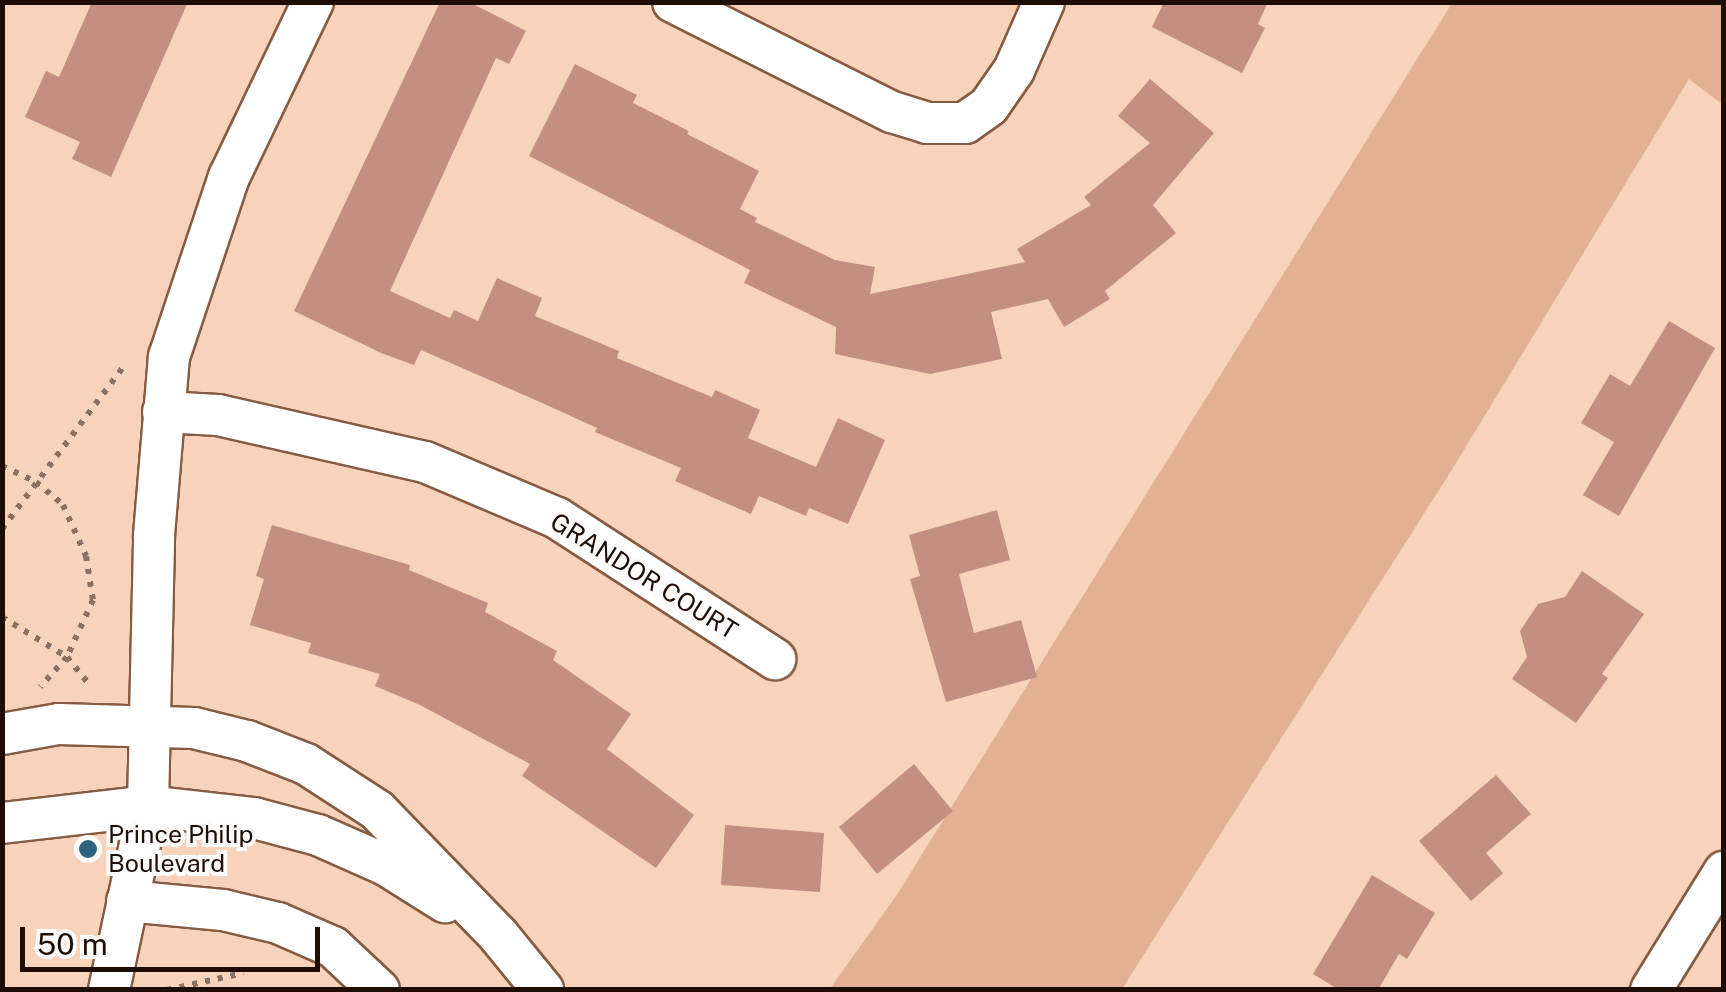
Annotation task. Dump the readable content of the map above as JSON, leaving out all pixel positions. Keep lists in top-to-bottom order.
{
  "streets": {
    "street": ["GRANDOR COURT"]
  },
  "places": ["Prince Philip Boulevard"],
  "scale_bar": "50 m"
}
